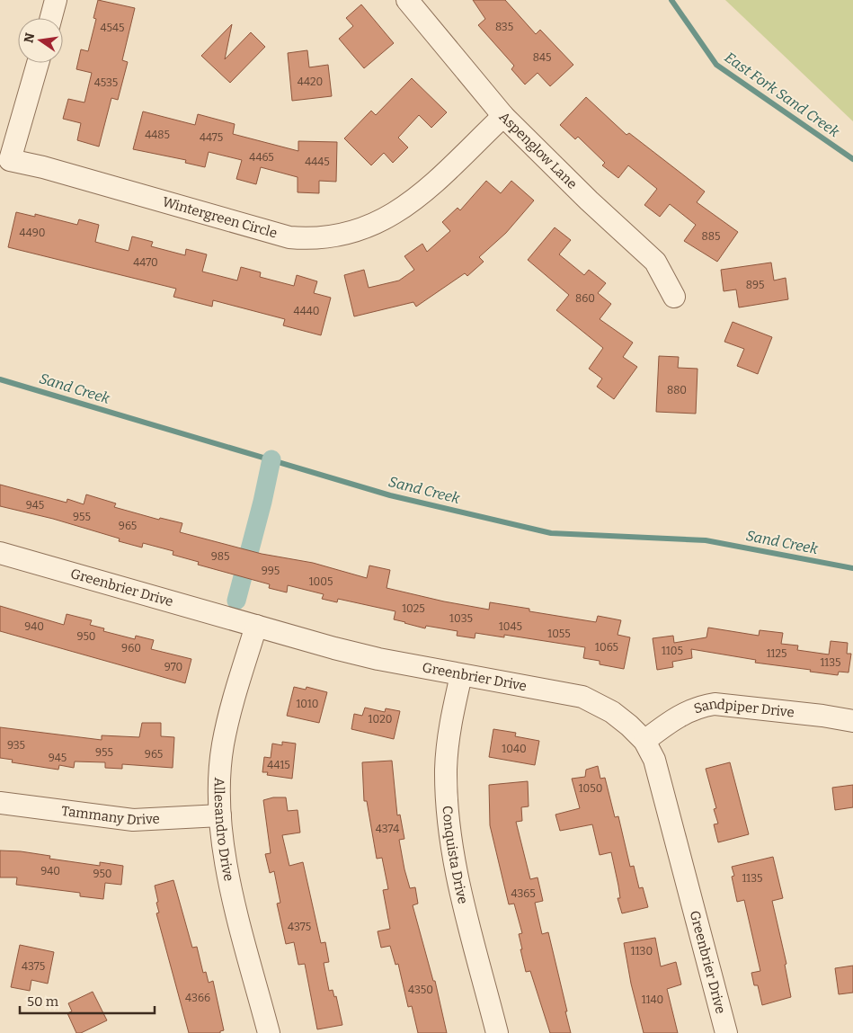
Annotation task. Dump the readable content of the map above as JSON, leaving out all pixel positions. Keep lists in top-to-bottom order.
{
  "streets": {
    "street": [
      "Aspenglow Lane",
      "Wintergreen Circle",
      "Greenbrier Drive",
      "Sandpiper Drive",
      "Tammany Drive",
      "Allesandro Drive",
      "Conquista Drive"
    ]
  },
  "crossings": [
    ["Aspenglow Lane", "Wintergreen Circle"],
    ["Greenbrier Drive", "Sandpiper Drive"],
    ["Greenbrier Drive", "Allesandro Drive"],
    ["Greenbrier Drive", "Conquista Drive"],
    ["Tammany Drive", "Allesandro Drive"]
  ],
  "water": ["East Fork Sand Creek", "Sand Creek"],
  "house_numbers": [
    "835",
    "4545",
    "845",
    "4420",
    "4535",
    "4485",
    "4475",
    "4465",
    "4445",
    "4490",
    "885",
    "4470",
    "895",
    "860",
    "4440",
    "880",
    "945",
    "955",
    "965",
    "985",
    "995",
    "1005",
    "1025",
    "1035",
    "940",
    "1045",
    "1055",
    "950",
    "1065",
    "960",
    "1105",
    "1125",
    "1135",
    "970",
    "1010",
    "1020",
    "935",
    "1040",
    "955",
    "965",
    "945",
    "4415",
    "1050",
    "4374",
    "940",
    "950",
    "1135",
    "4365",
    "4375",
    "1130",
    "4375",
    "4350",
    "4366",
    "1140"
  ],
  "scale_bar": "50 m",
  "north": "left"
}
